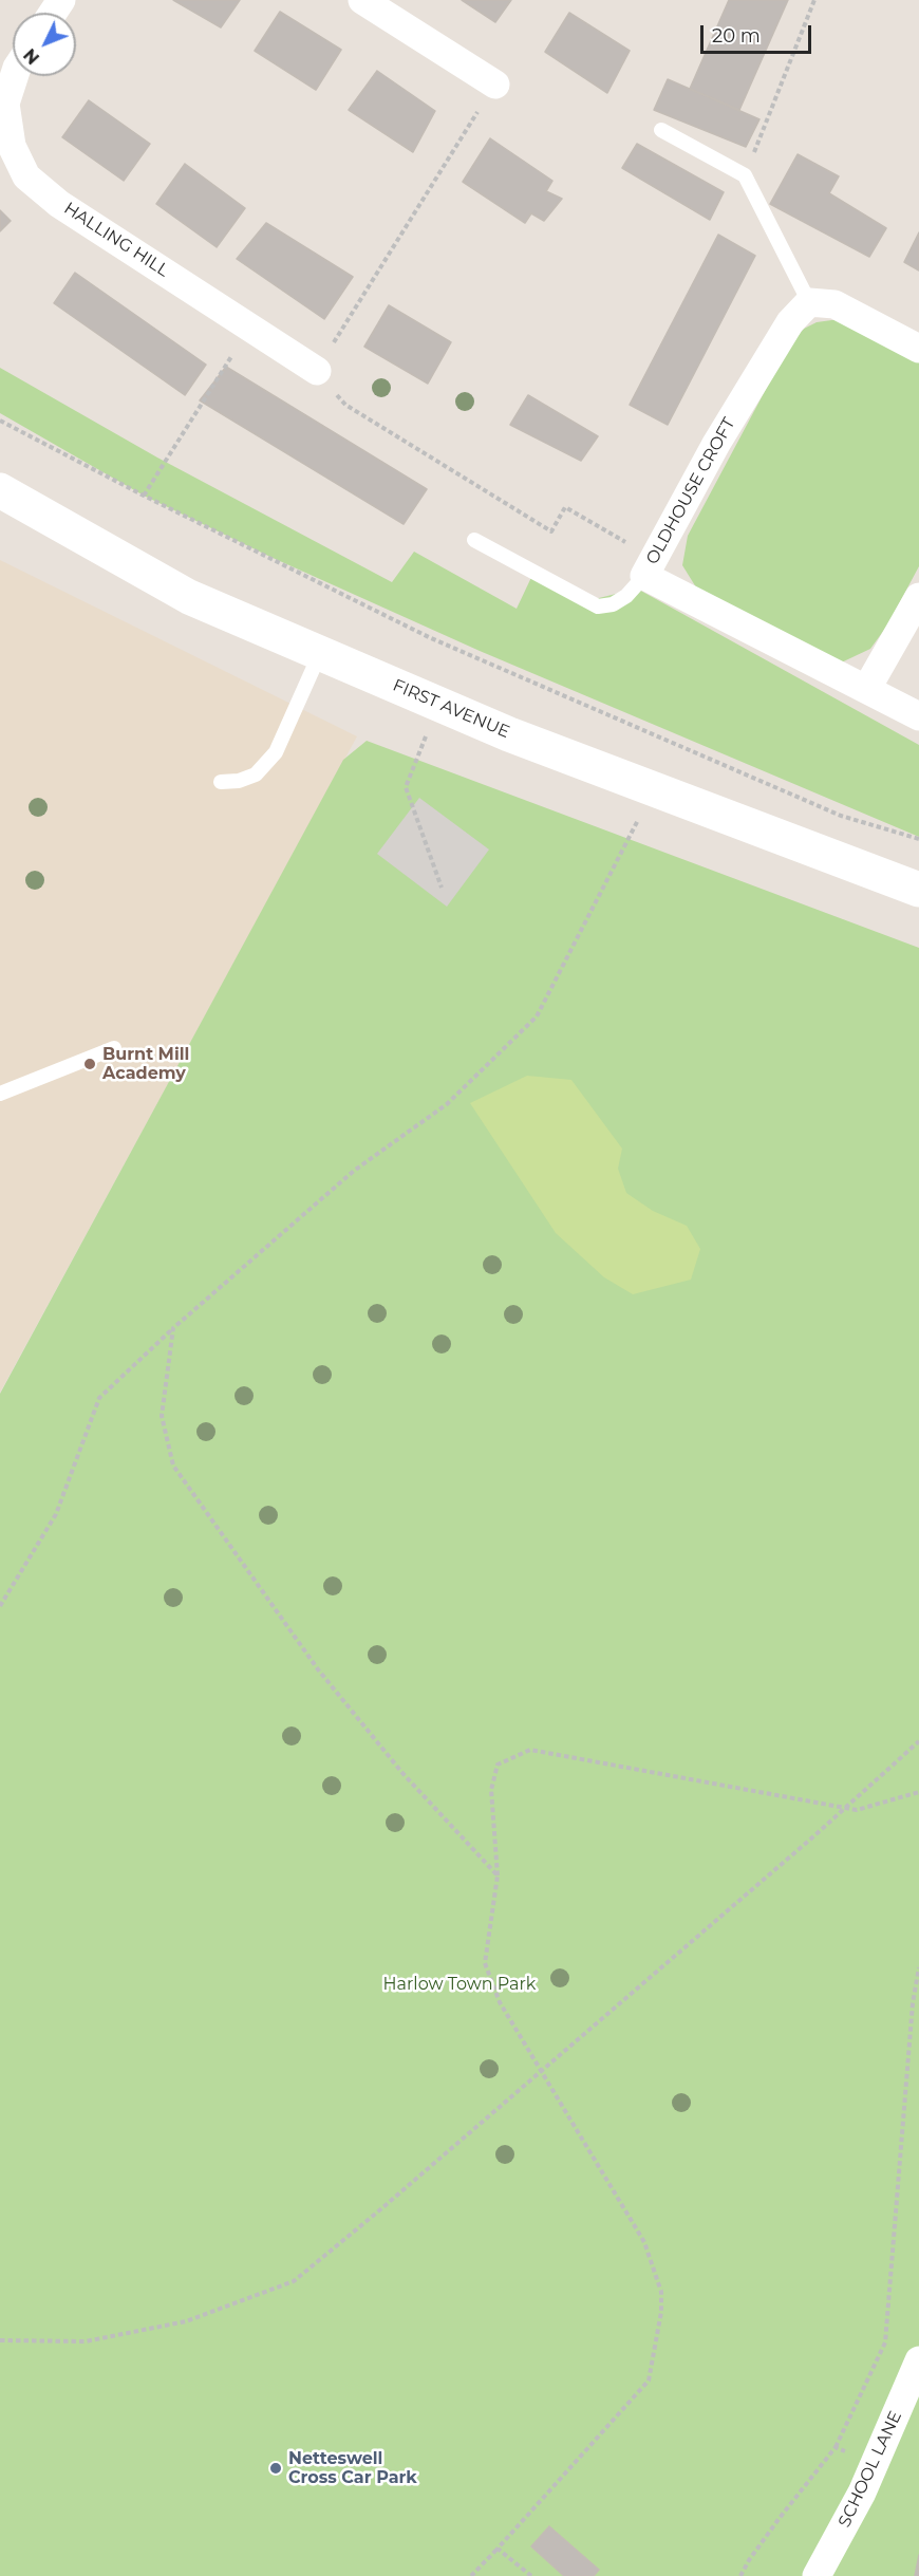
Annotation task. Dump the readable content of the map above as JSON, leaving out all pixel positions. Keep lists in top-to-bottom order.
{
  "streets": {
    "street": [
      "HALLING HILL",
      "OLDHOUSE CROFT",
      "FIRST AVENUE",
      "SCHOOL LANE"
    ]
  },
  "parks": ["Harlow Town Park"],
  "places": ["Burnt Mill Academy", "Netteswell Cross Car Park"],
  "scale_bar": "20 m",
  "north": "bottom left"
}
